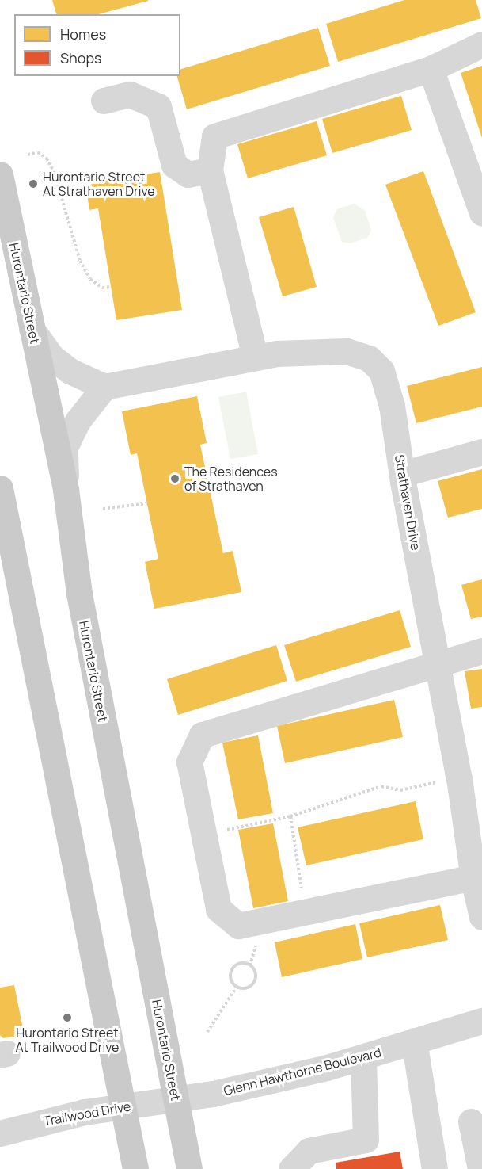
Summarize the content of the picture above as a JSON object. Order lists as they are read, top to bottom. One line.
{"streets":{"main road":["Hurontario Street"],"street":["Strathaven Drive","Glenn Hawthorne Boulevard","Trailwood Drive"]},"crossings":[["Hurontario Street","Glenn Hawthorne Boulevard"],["Hurontario Street","Trailwood Drive"],["Glenn Hawthorne Boulevard","Trailwood Drive"]],"places":["Hurontario Street At Strathaven Drive","The Residences of Strathaven","Hurontario Street At Trailwood Drive"],"legend":["Homes","Shops"]}
